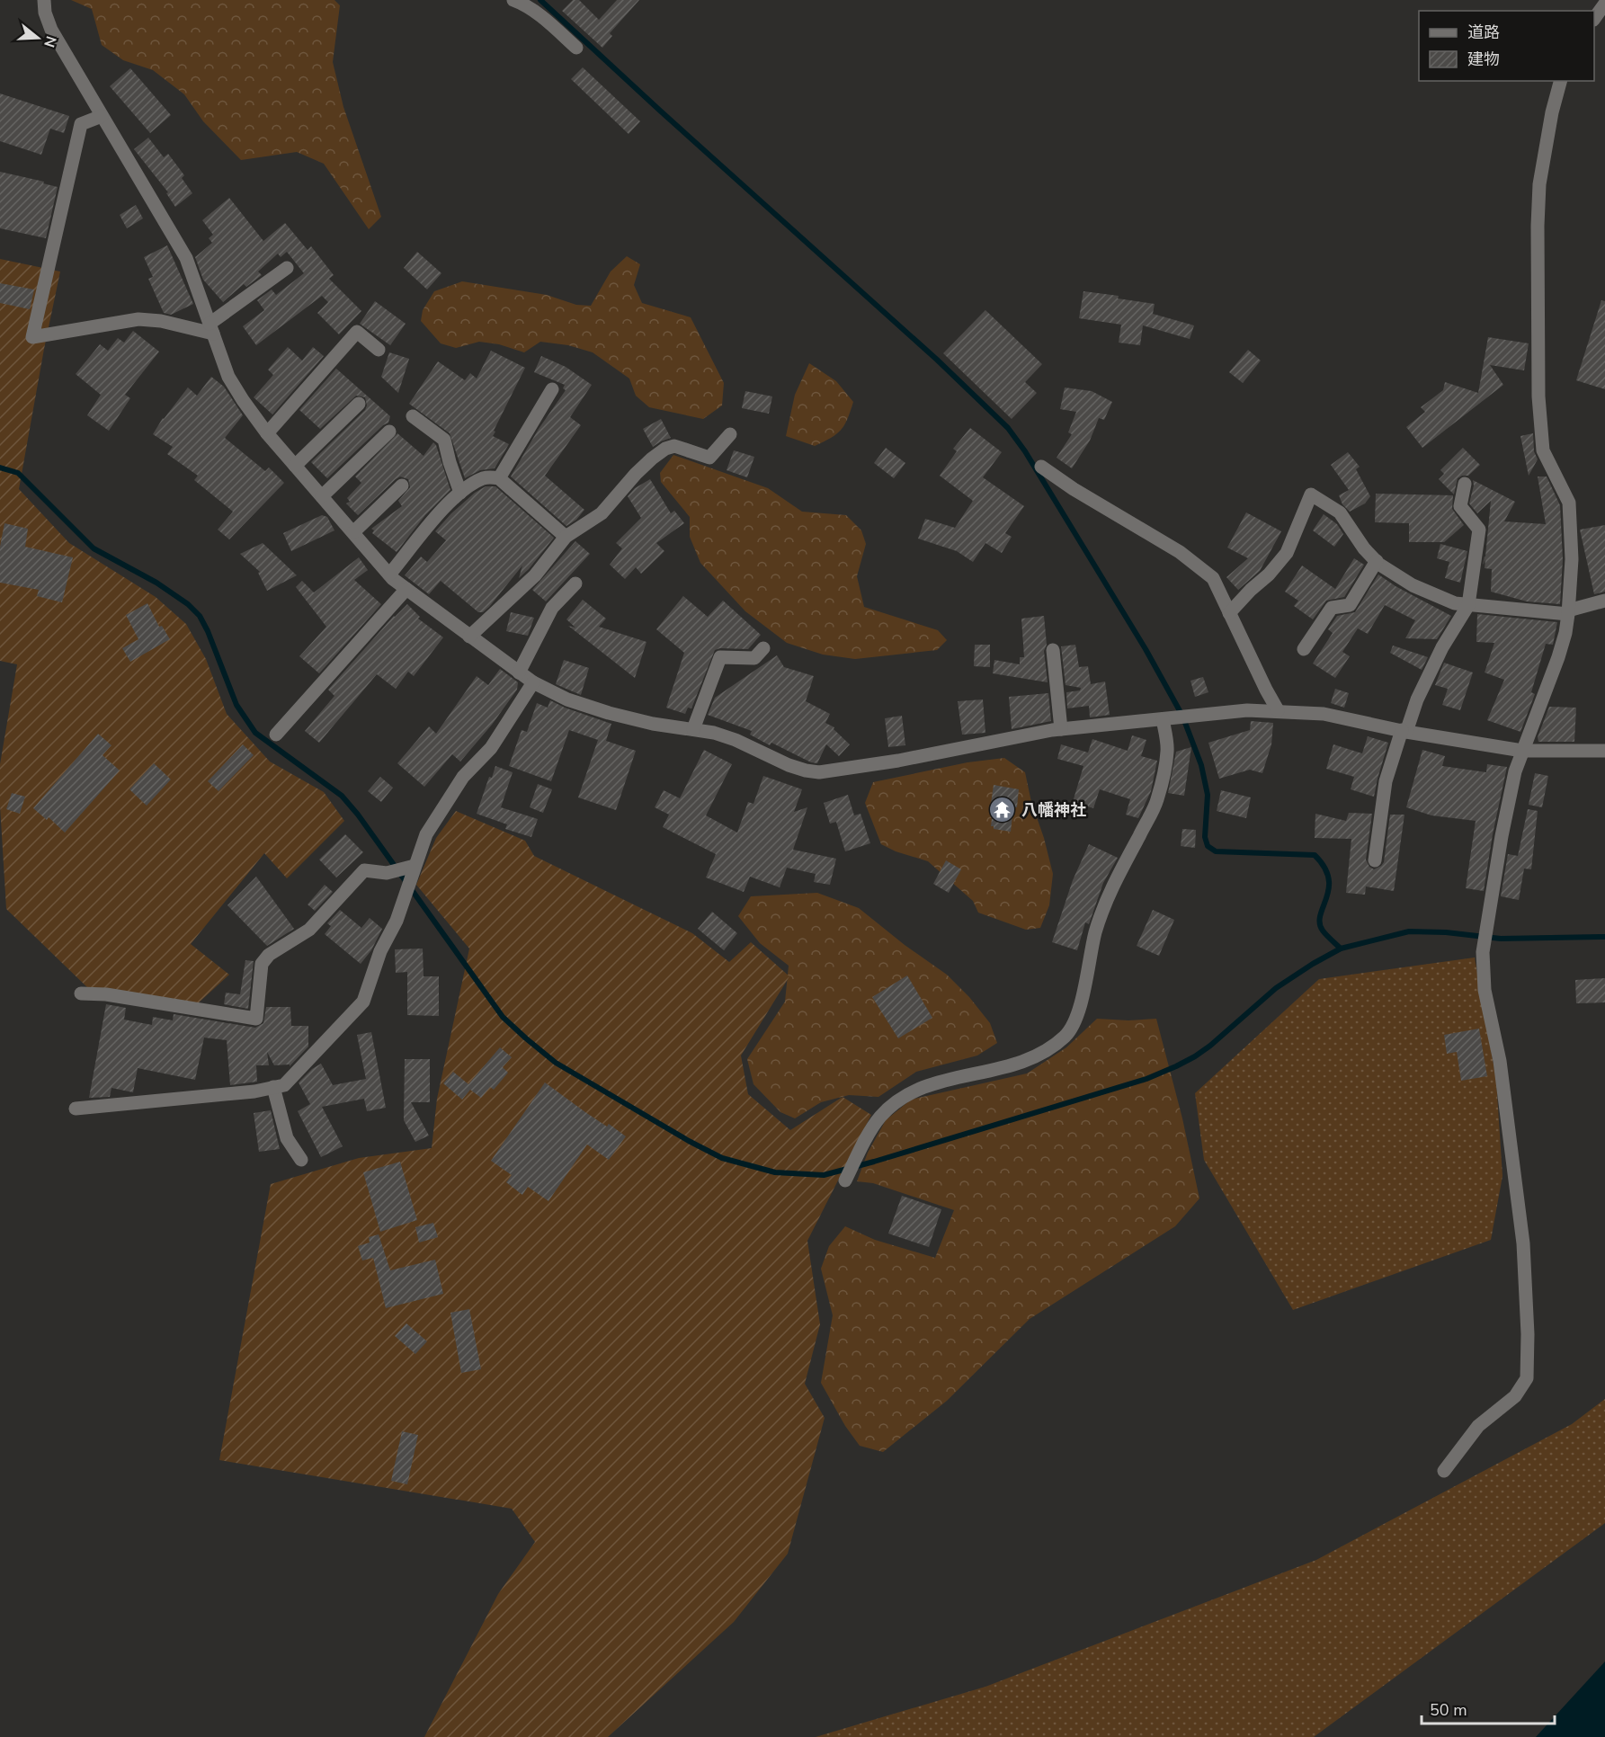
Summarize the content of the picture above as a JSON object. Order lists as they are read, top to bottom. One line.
{"places":{"temple":["八幡神社"]},"legend":["道路","建物"],"scale_bar":"50 m","north":"right"}
